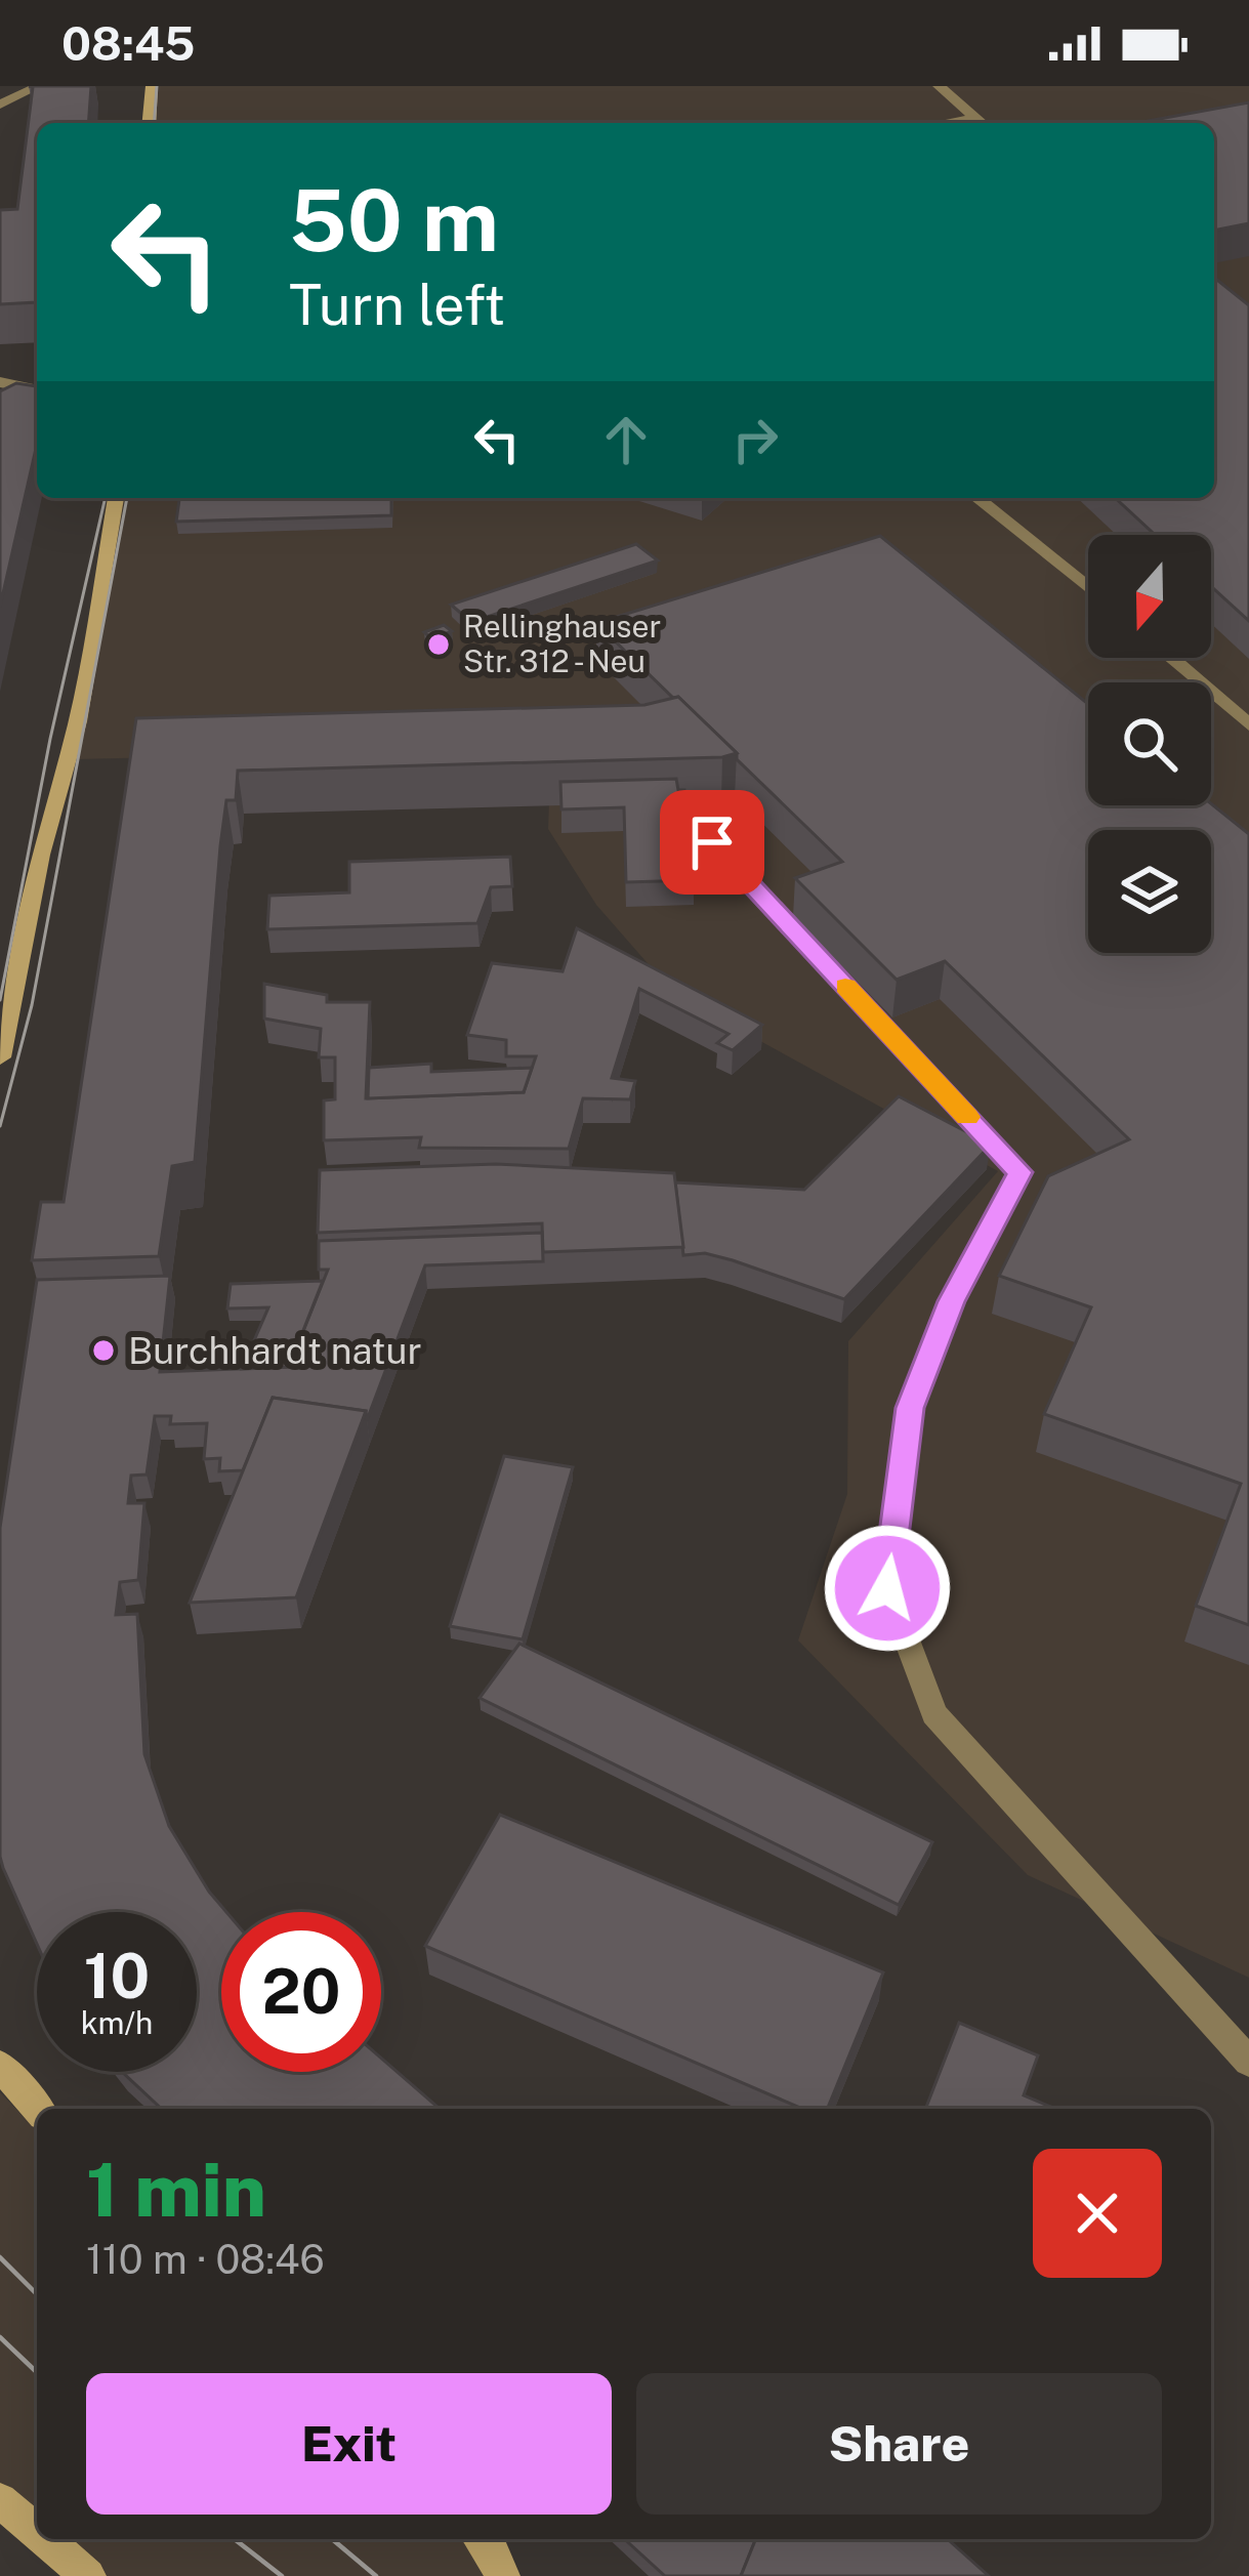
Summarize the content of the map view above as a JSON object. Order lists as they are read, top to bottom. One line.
{"places":["Rellinghauser Str. 312 - Neu","Burchhardt natur"],"north":"bottom","page":{"status":"08:45","turn":["50 m","Turn left"],"speed":"10 km/h","limit":"20","heading":["1 min","110 m · 08:46"],"buttons":["Exit","Share"]}}
